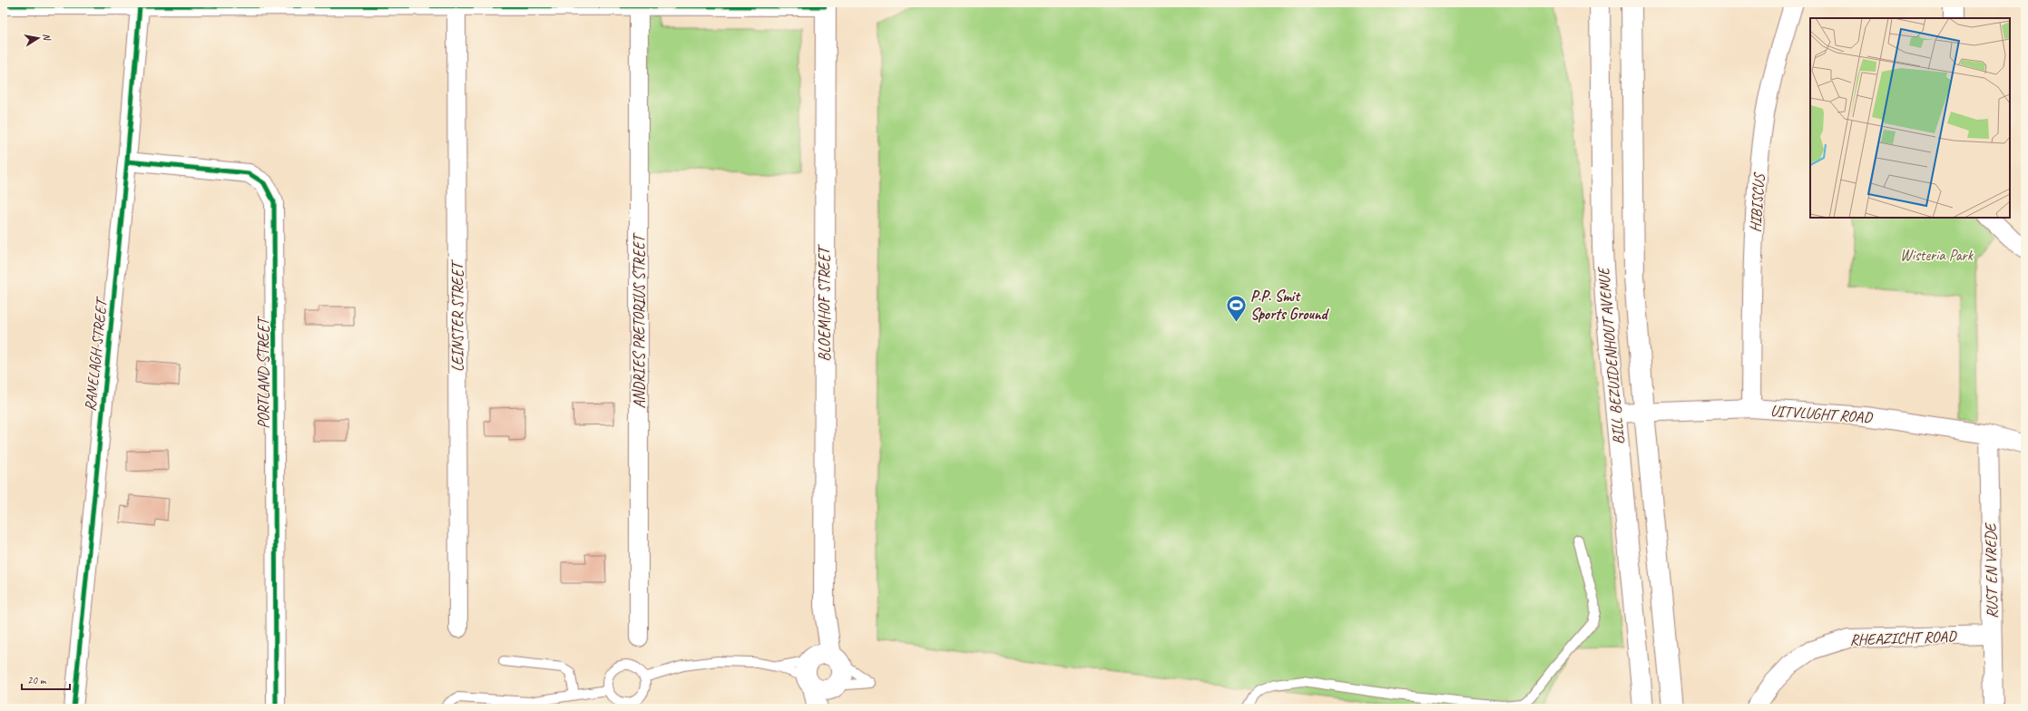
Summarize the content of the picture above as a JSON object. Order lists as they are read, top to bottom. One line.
{"streets":{"main road":["BLOEMHOF STREET","BILL BEZUIDENHOUT AVENUE"],"street":["HIBISCUS","LEINSTER STREET","ANDRIES PRETORIUS STREET","RANELAGH STREET","PORTLAND STREET","UITVLUGHT ROAD","RUST EN VREDE","RHEAZICHT ROAD"]},"crossings":[["HIBISCUS","UITVLUGHT ROAD"],["RANELAGH STREET","PORTLAND STREET"],["BILL BEZUIDENHOUT AVENUE","UITVLUGHT ROAD"],["UITVLUGHT ROAD","RUST EN VREDE"],["RUST EN VREDE","RHEAZICHT ROAD"]],"parks":["Wisteria Park"],"places":{"sports":["P.P. Smit Sports Ground"]},"scale_bar":"20 m","north":"right"}
